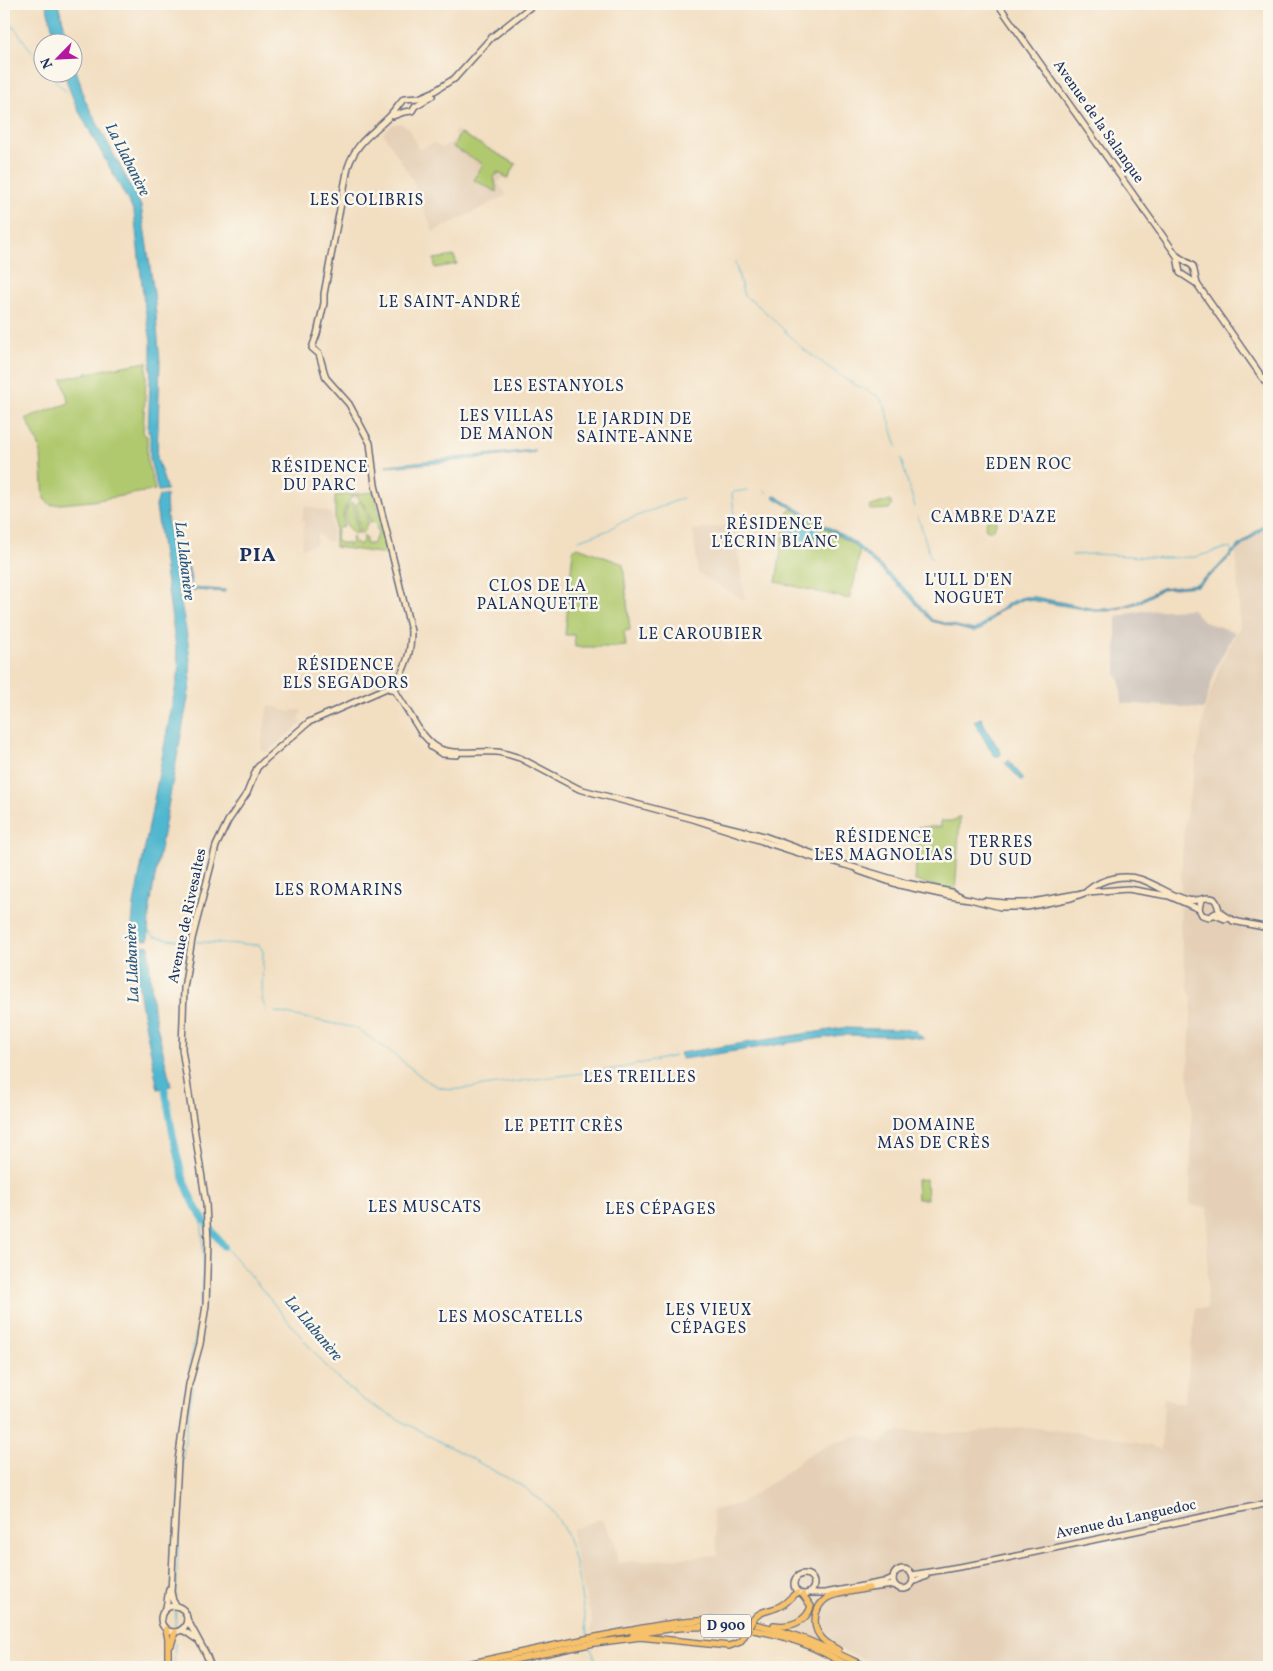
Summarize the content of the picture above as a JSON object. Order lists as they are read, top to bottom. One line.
{"streets":{"highway":["D 900"],"main road":["Avenue de la Salanque","Avenue de Rivesaltes","Avenue du Languedoc"]},"districts":["LES COLIBRIS","LE SAINT-ANDRÉ","LES ESTANYOLS","LES VILLAS DE MANON","LE JARDIN DE SAINTE-ANNE","EDEN ROC","RÉSIDENCE DU PARC","CAMBRE D'AZE","RÉSIDENCE L'ÉCRIN BLANC","PIA","L'ULL D'EN NOGUET","CLOS DE LA PALANQUETTE","LE CAROUBIER","RÉSIDENCE ELS SEGADORS","RÉSIDENCE LES MAGNOLIAS","TERRES DU SUD","LES ROMARINS","LES TREILLES","DOMAINE MAS DE CRÈS","LE PETIT CRÈS","LES MUSCATS","LES CÉPAGES","LES VIEUX CÉPAGES","LES MOSCATELLS"],"water":["La Llabanère"],"north":"bottom left"}
